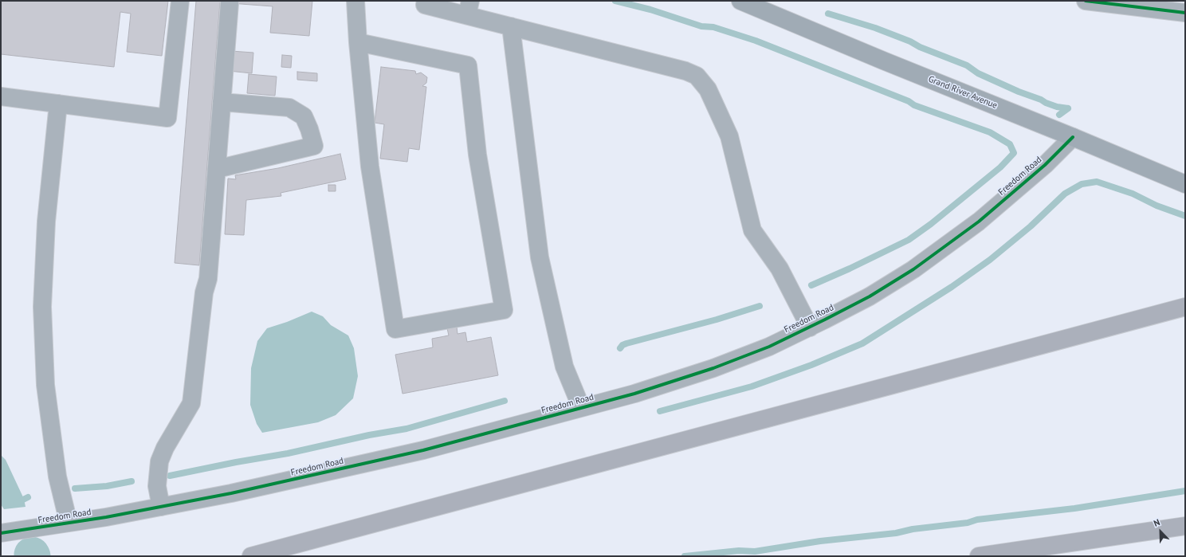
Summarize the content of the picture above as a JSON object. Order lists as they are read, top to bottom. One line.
{"streets":{"main road":["Grand River Avenue"],"street":["Freedom Road"]},"crossings":[["Grand River Avenue","Freedom Road"]],"north":"top left"}
